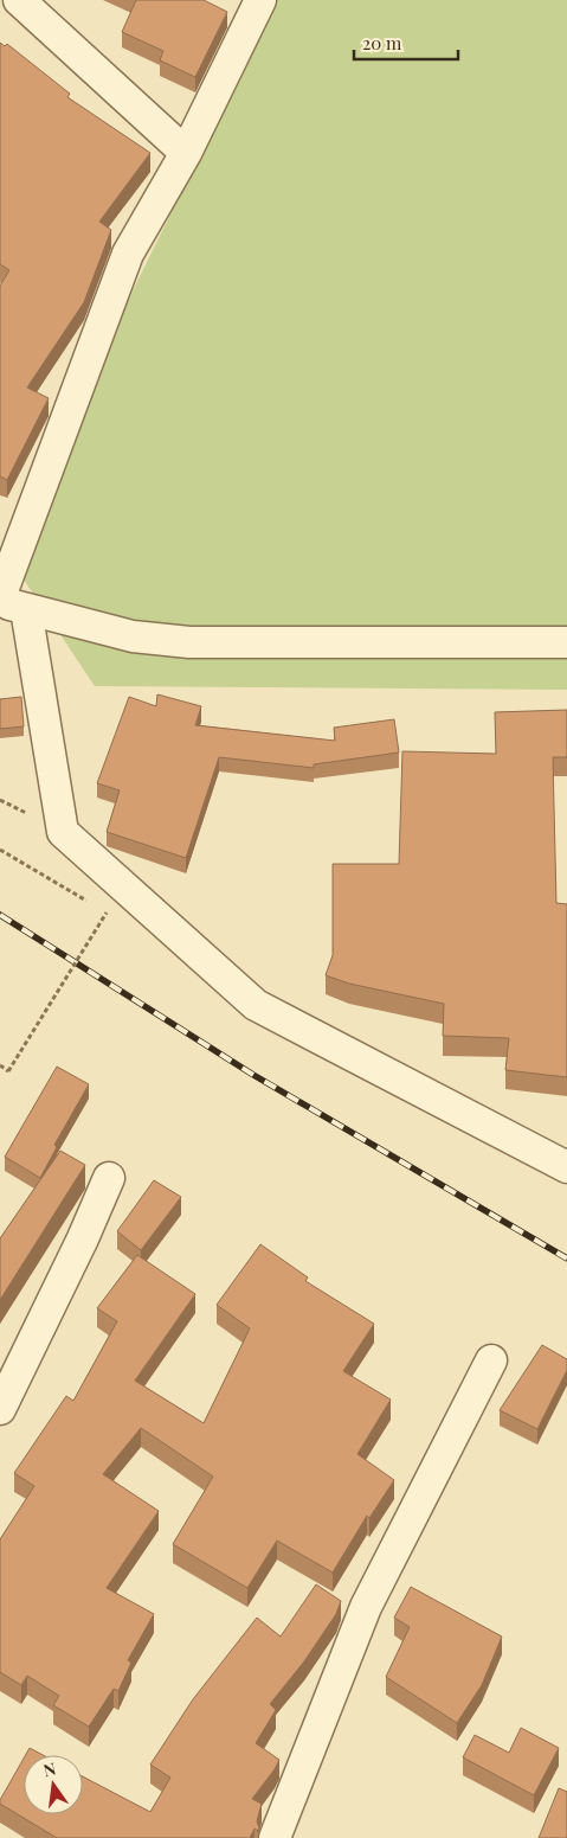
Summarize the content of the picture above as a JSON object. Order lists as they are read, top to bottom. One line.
{"scale_bar":"20 m","north":"top"}
